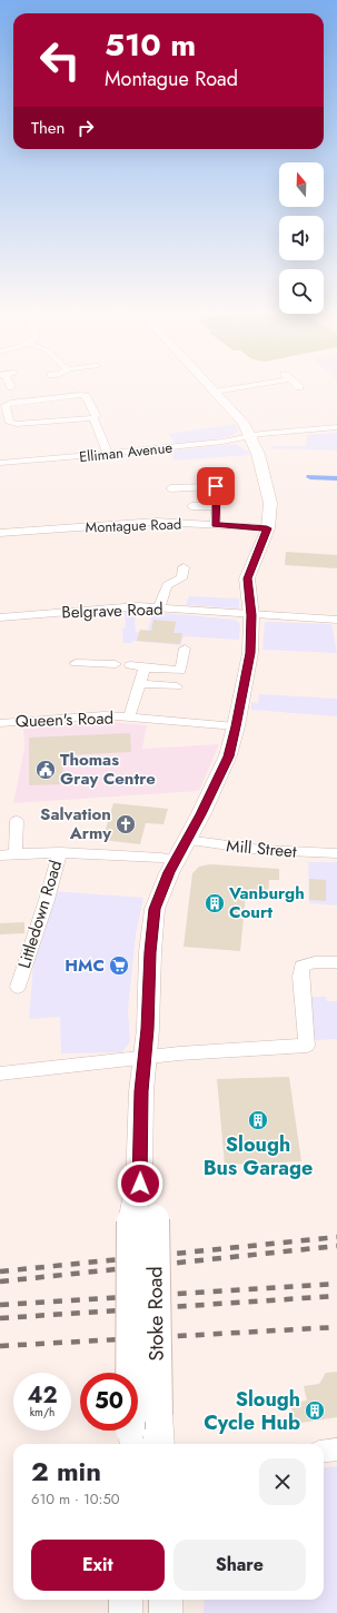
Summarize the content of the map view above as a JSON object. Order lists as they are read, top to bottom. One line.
{"streets":{"main road":["Stoke Road"],"street":["Elliman Avenue","Montague Road","Belgrave Road","Queen's Road","Mill Street","Littledown Road"]},"crossings":[["Elliman Avenue","Stoke Road"],["Montague Road","Stoke Road"],["Belgrave Road","Stoke Road"],["Queen's Road","Stoke Road"],["Mill Street","Stoke Road"],["Littledown Road","Stoke Road"]],"places":{"public building":["Thomas Gray Centre"],"church":["Salvation Army"],"building":["Vanburgh Court","Slough Bus Garage","Slough Cycle Hub"],"supermarket":["HMC"]},"north":"top","page":{"turn":["510 m","Montague Road"],"then":"Then","speed":"42 km/h","limit":"50","heading":["2 min","610 m · 10:50"],"buttons":["Exit","Share"]}}
